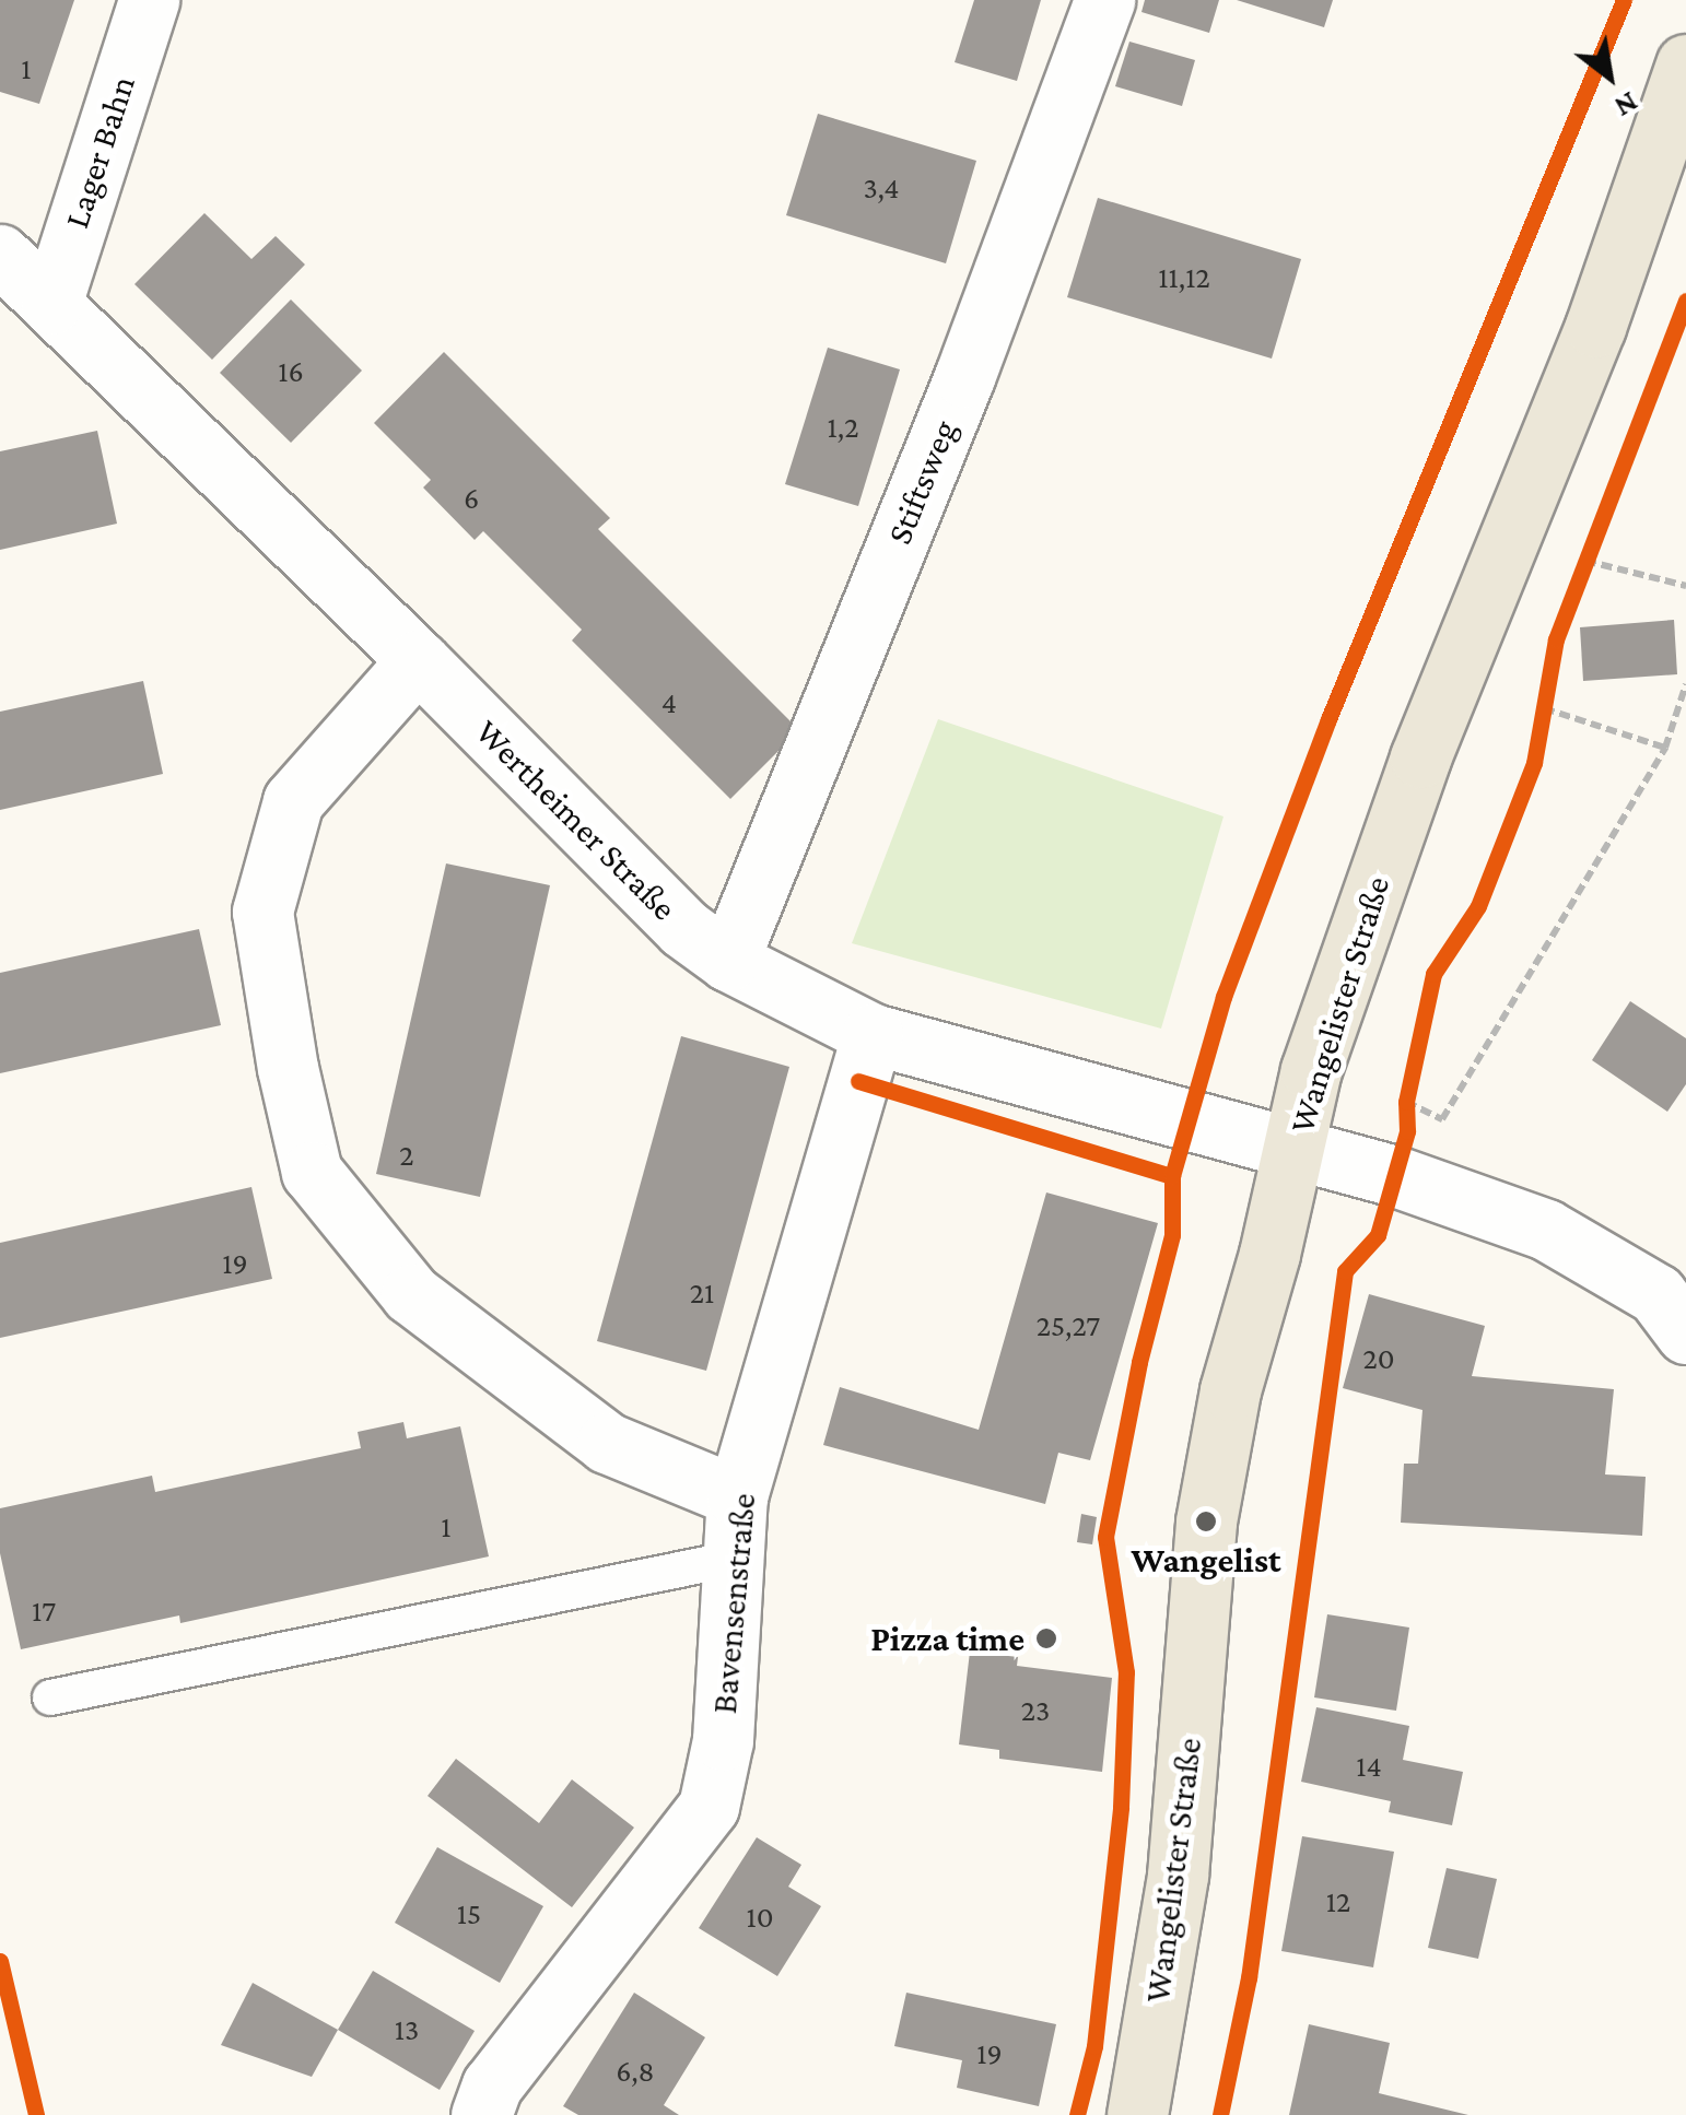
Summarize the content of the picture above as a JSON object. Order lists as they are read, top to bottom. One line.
{"streets":{"main road":["Wangelister Straße"],"street":["Lager Bahn","Stiftsweg","Wertheimer Straße","Bavensenstraße"]},"crossings":[["Lager Bahn","Wertheimer Straße"],["Stiftsweg","Wertheimer Straße"],["Wertheimer Straße","Wangelister Straße"],["Wertheimer Straße","Bavensenstraße"]],"places":["Wangelist","Pizza time"],"house_numbers":["1","3,4","11,12","16","1,2","6","4","2","19","21","25,27","20","1","17","23","14","12","15","10","13","19","6,8"],"north":"bottom right"}
